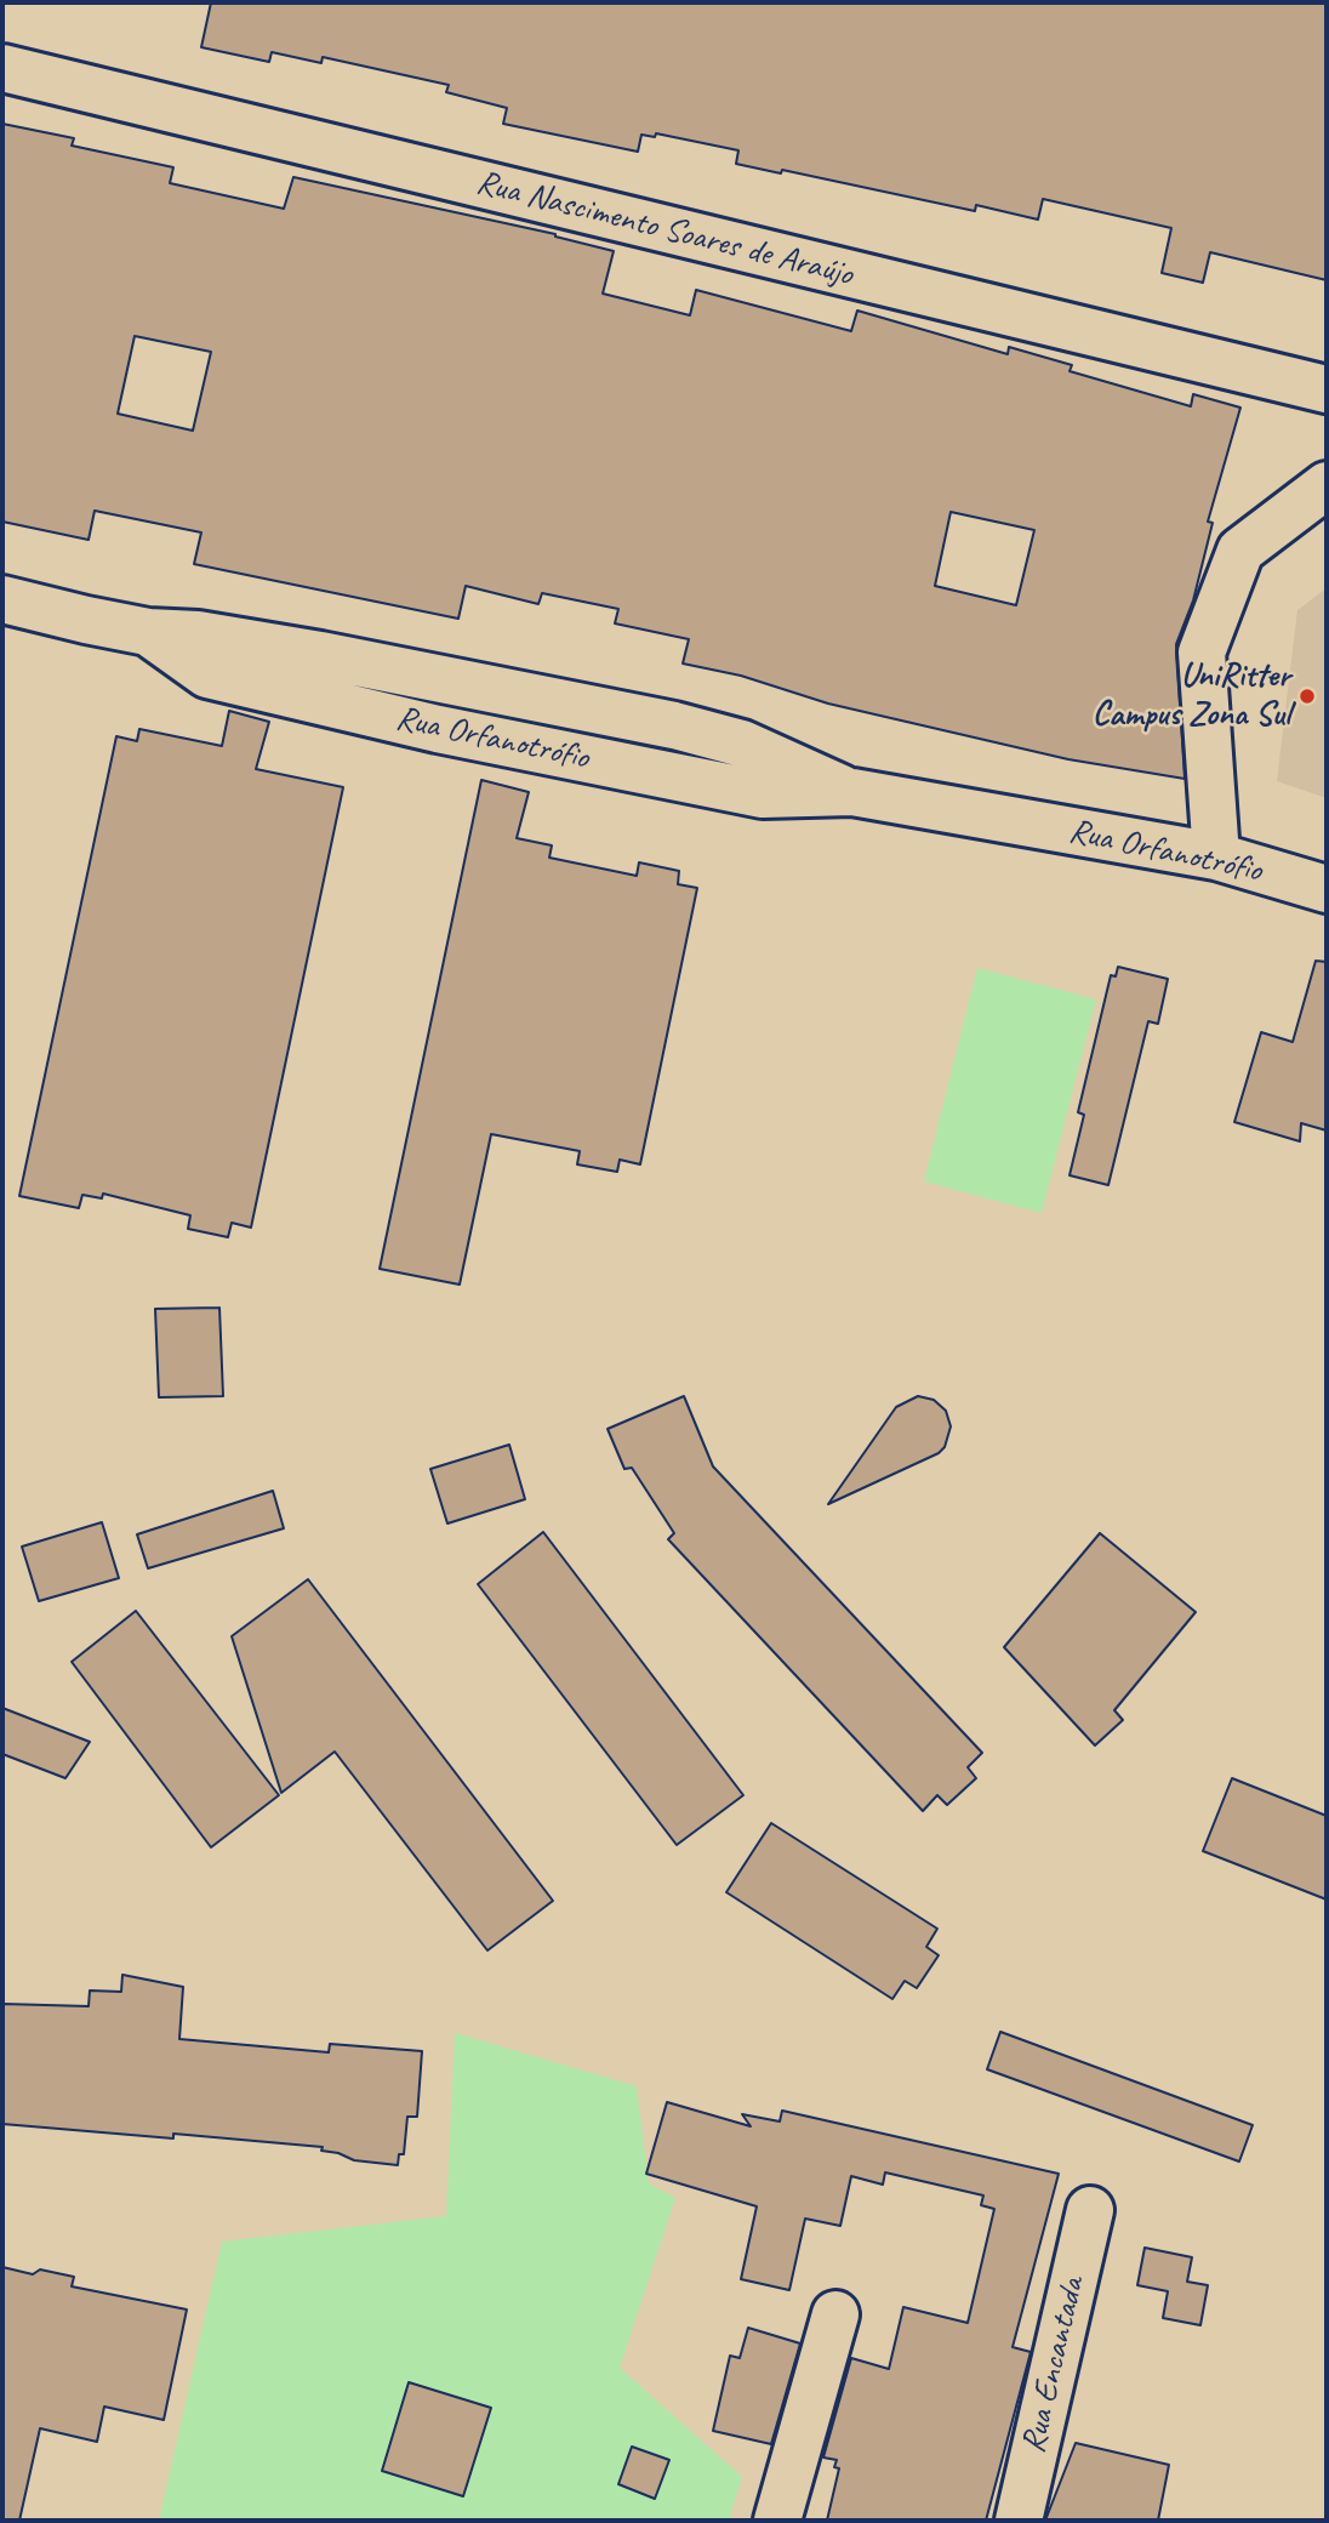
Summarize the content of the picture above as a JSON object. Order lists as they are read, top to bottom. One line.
{"streets":{"street":["Rua Nascimento Soares de Araújo","Rua Orfanotrófio","Rua Encantada"]},"places":["UniRitter Campus Zona Sul"]}
